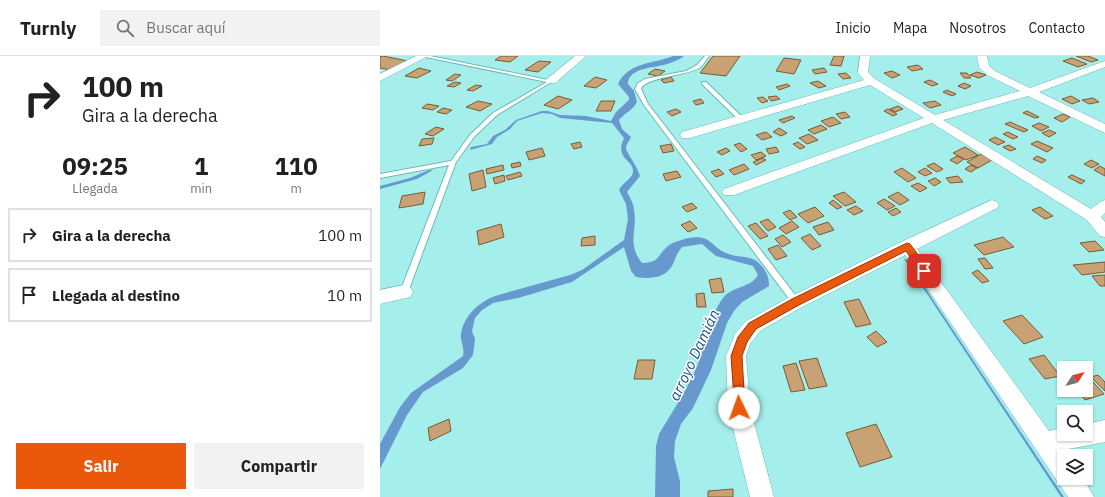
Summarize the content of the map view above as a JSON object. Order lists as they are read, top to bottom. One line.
{"water":["arroyo Damián"],"north":"top right","page":{"header":"Turnly","search":"Buscar aquí","nav":["Inicio","Mapa","Nosotros","Contacto"],"turn":["100 m","Gira a la derecha"],"eta":["09:25","Llegada","1","min","110","m"],"list":[{"name":"Gira a la derecha","value":"100 m"},{"name":"Llegada al destino","value":"10 m"}],"buttons":["Salir","Compartir"]}}
